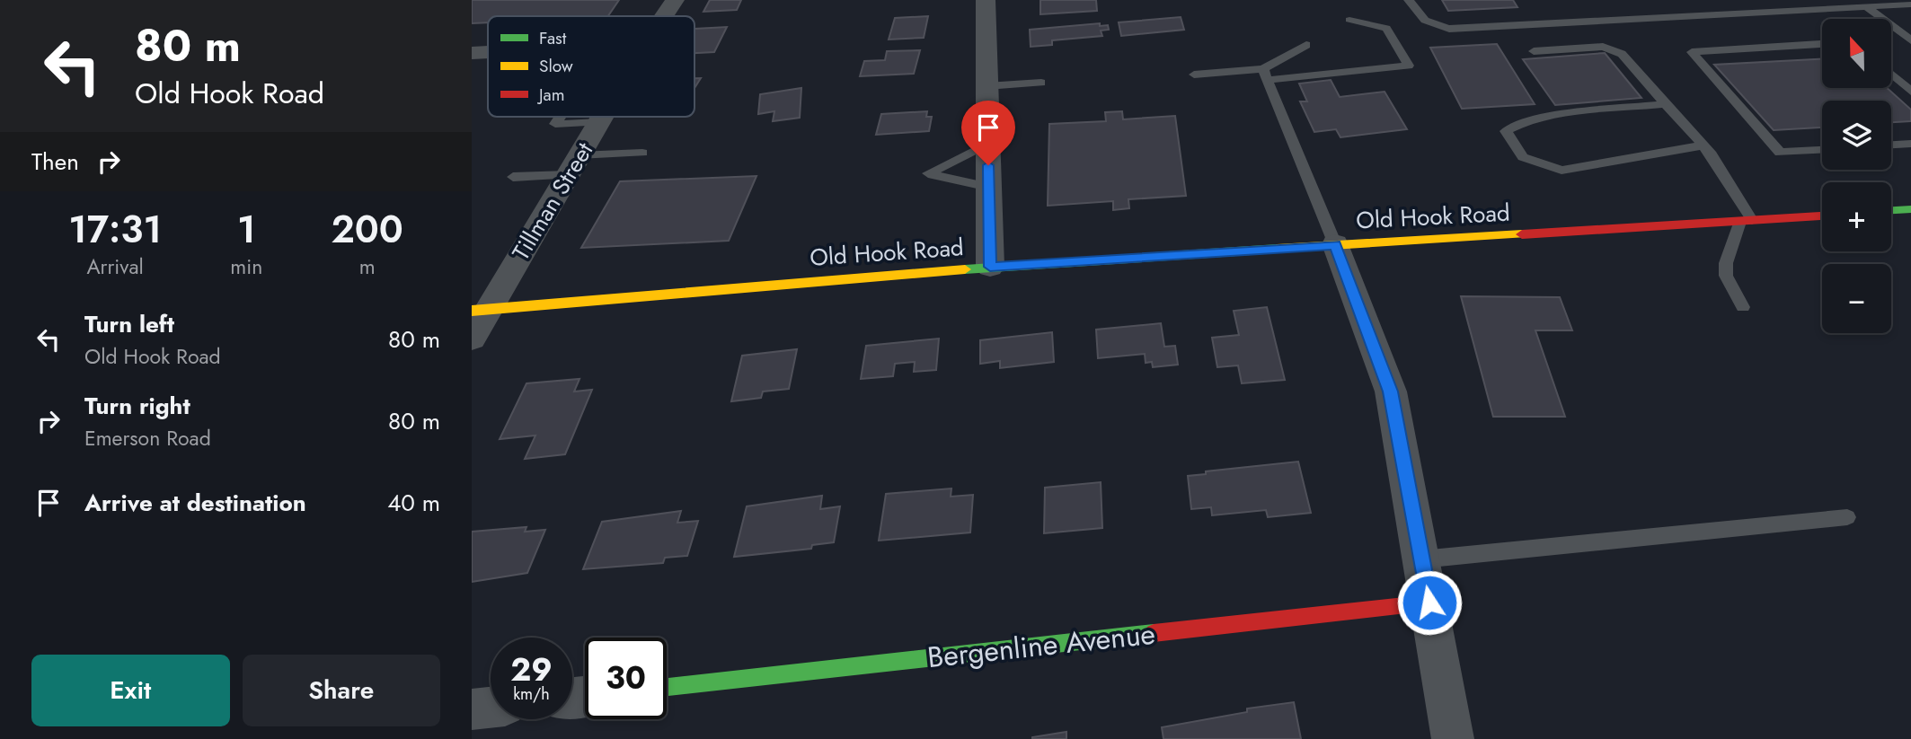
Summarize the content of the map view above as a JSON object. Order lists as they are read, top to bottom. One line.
{"streets":{"main road":["Old Hook Road","Bergenline Avenue"],"street":["Tillman Street"]},"crossings":[["Tillman Street","Old Hook Road"]],"legend":["Fast","Slow","Jam"],"north":"top","page":{"turn":["80 m","Old Hook Road"],"map_buttons":["+","−"],"then":"Then","eta":["17:31","Arrival","1","min","200","m"],"list":[{"name":"Turn left","note":"Old Hook Road","value":"80 m"},{"name":"Turn right","note":"Emerson Road","value":"80 m"},{"name":"Arrive at destination","value":"40 m"}],"speed":"29 km/h","limit":"30","buttons":["Exit","Share"]}}
